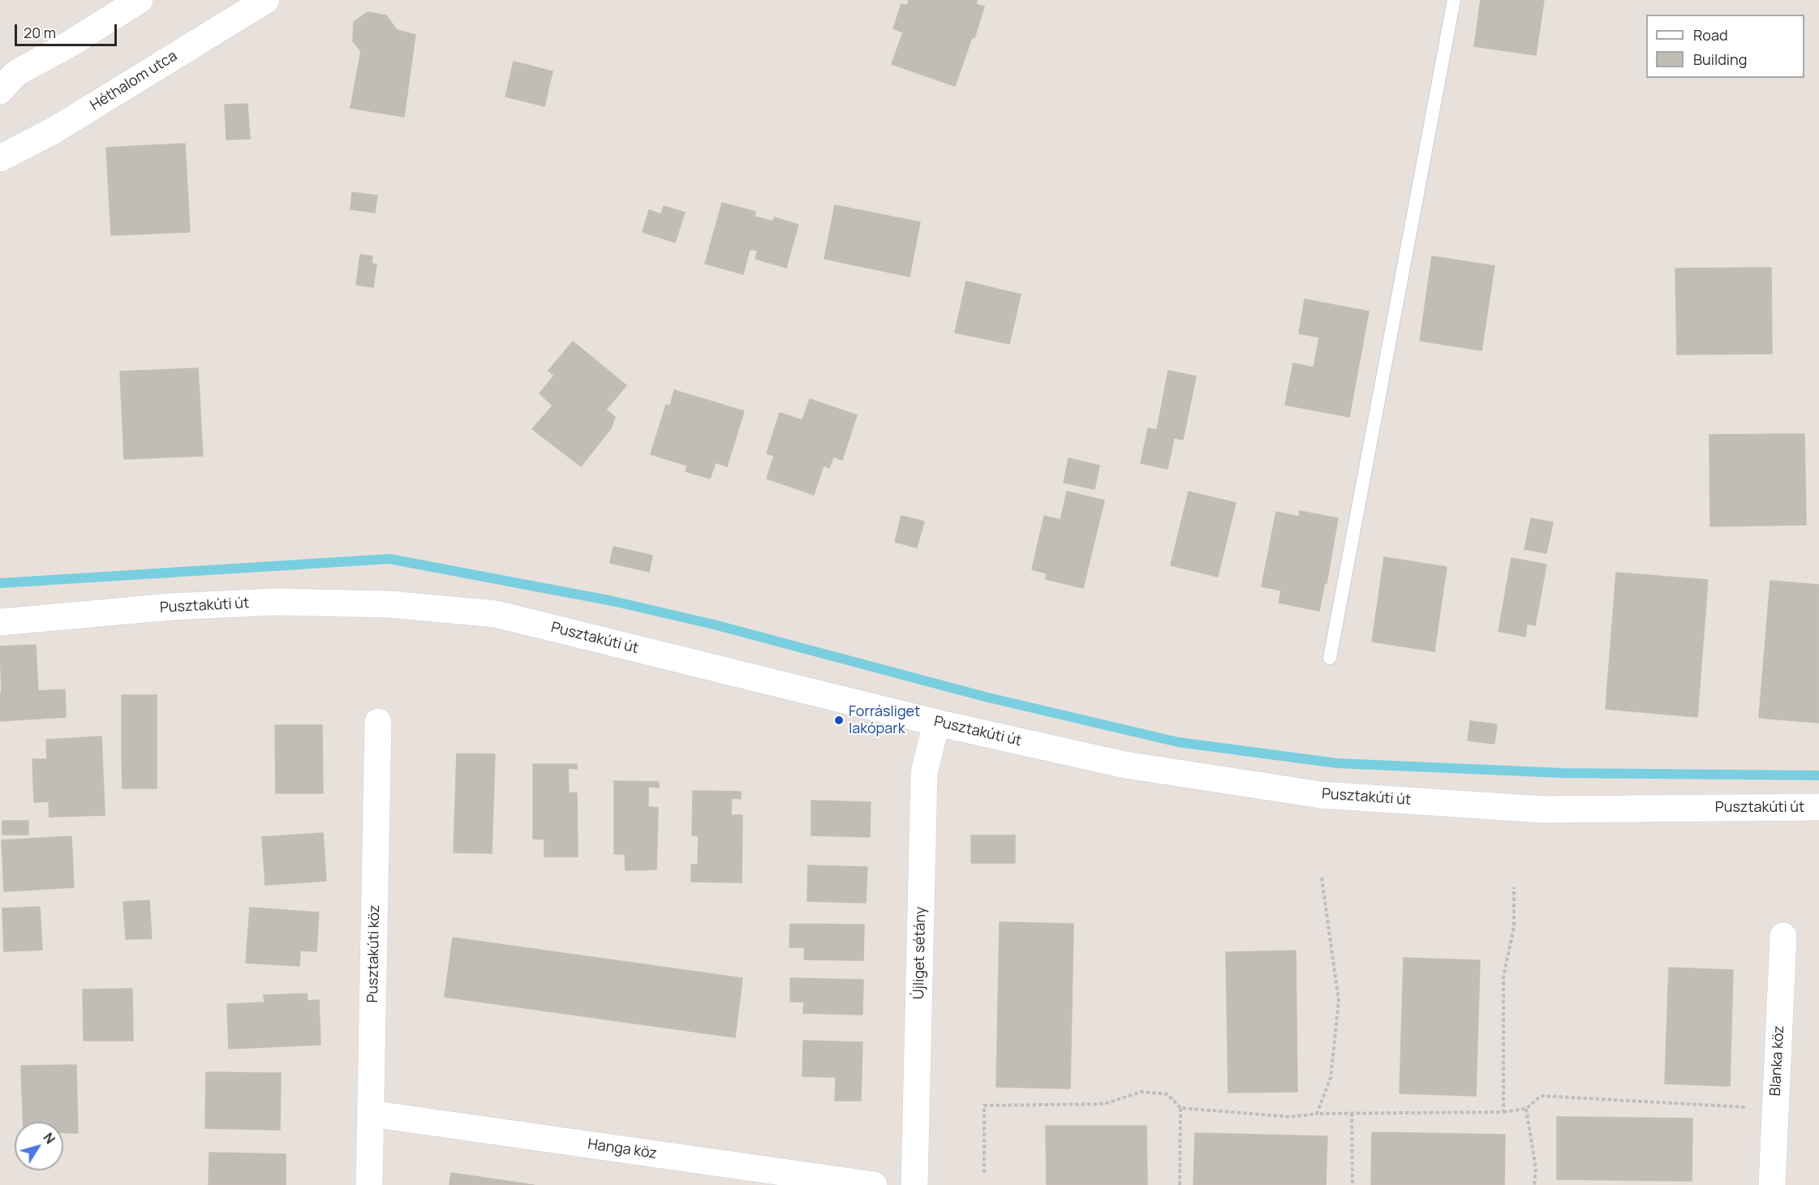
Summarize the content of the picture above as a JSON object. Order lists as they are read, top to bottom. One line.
{"streets":{"street":["Héthalom utca","Pusztakúti út","Újliget sétány","Pusztakúti köz","Blanka köz","Hanga köz"]},"crossings":[["Pusztakúti út","Újliget sétány"],["Pusztakúti köz","Hanga köz"]],"places":["Forrásliget lakópark"],"legend":["Road","Building"],"scale_bar":"20 m","north":"top right"}
